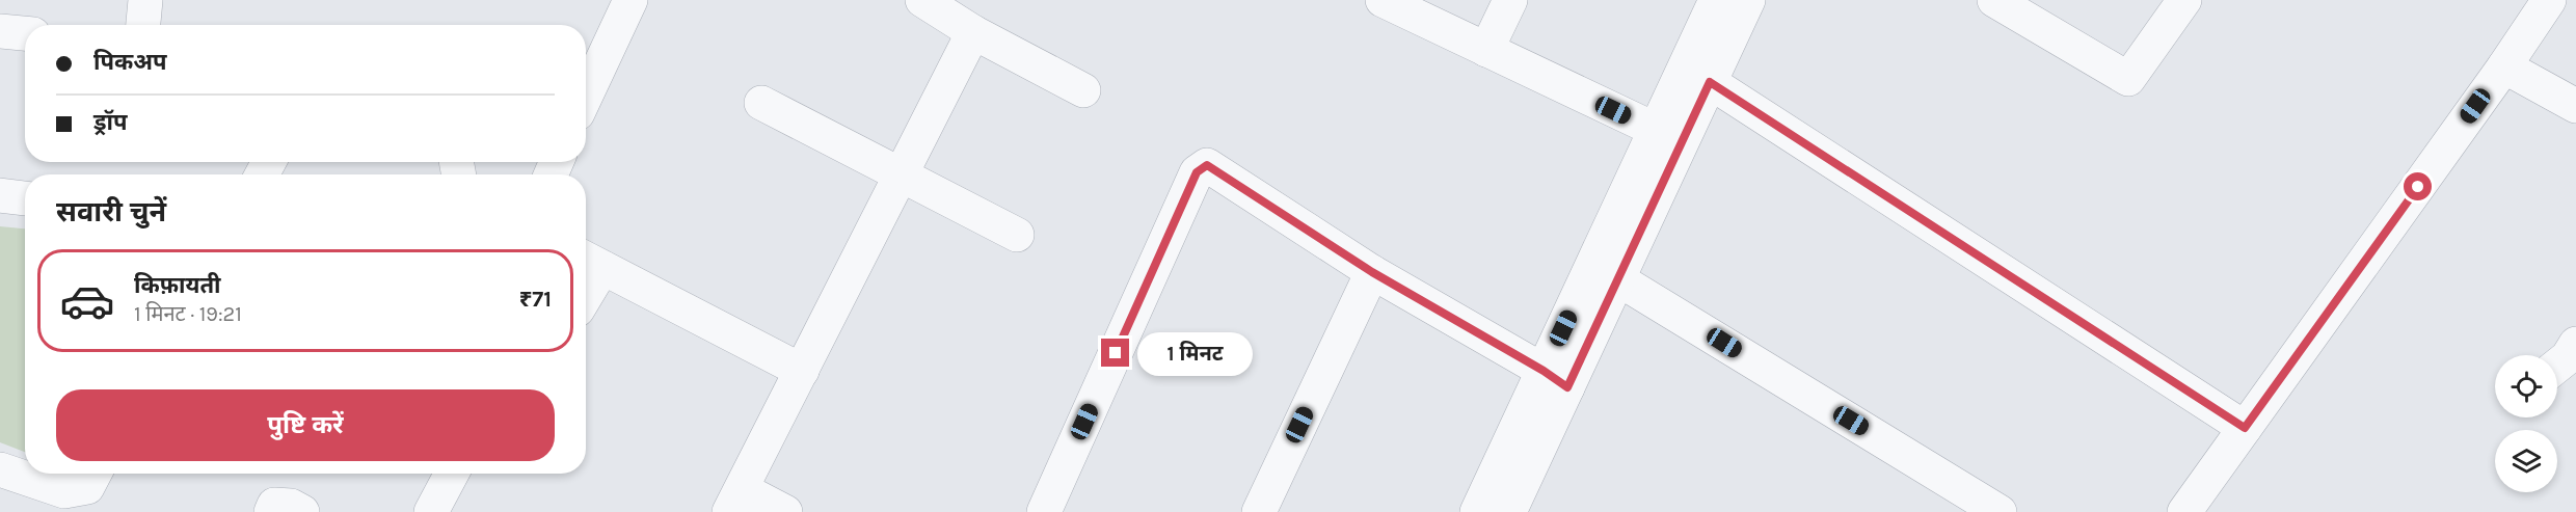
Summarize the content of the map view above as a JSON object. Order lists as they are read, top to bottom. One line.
{"page":{"banner":["पिकअप","ड्रॉप"],"heading":"सवारी चुनें","list":[{"name":"किफ़ायती","note":"1 मिनट · 19:21","value":"₹71"}],"bubble":"1 मिनट","buttons":"पुष्टि करें"}}
